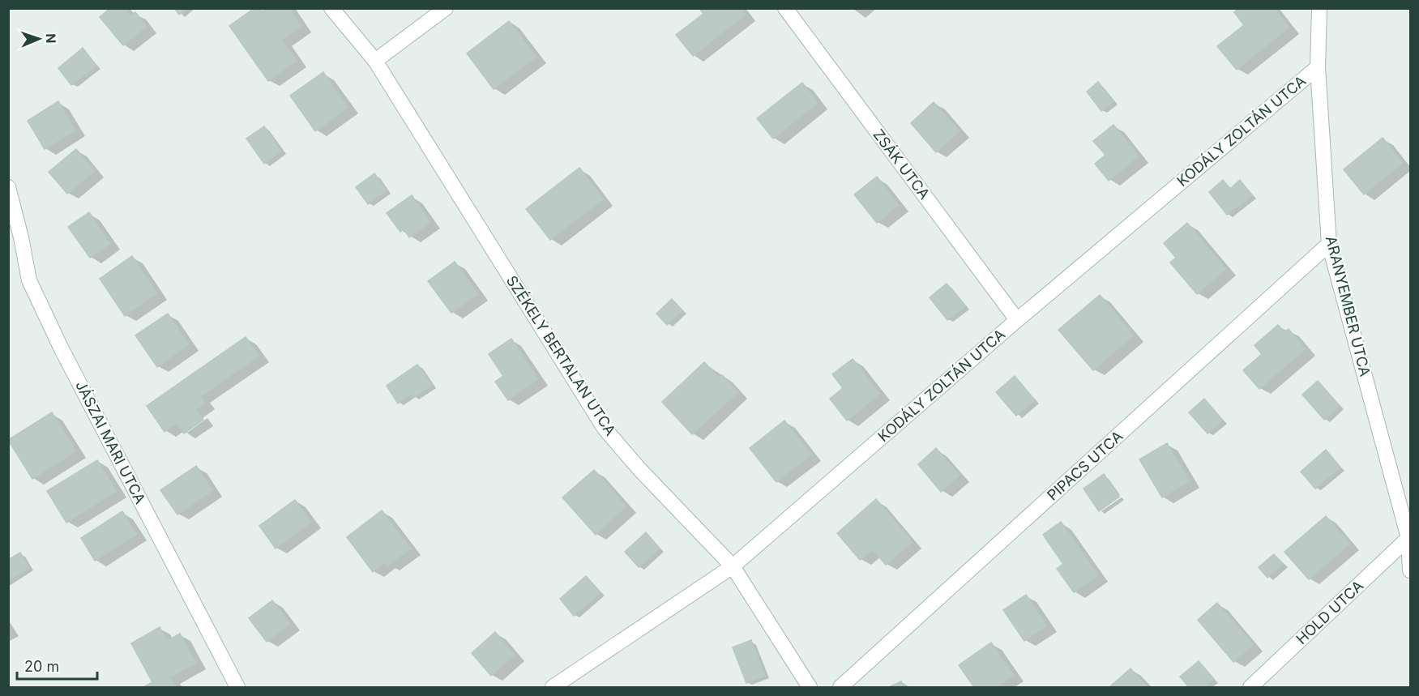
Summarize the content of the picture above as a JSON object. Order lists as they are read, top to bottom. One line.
{"streets":{"street":["KODÁLY ZOLTÁN UTCA","ZSÁK UTCA","ARANYEMBER UTCA","SZÉKELY BERTALAN UTCA","JÁSZAI MARI UTCA","PIPACS UTCA","HOLD UTCA"]},"crossings":[["KODÁLY ZOLTÁN UTCA","ZSÁK UTCA"],["KODÁLY ZOLTÁN UTCA","ARANYEMBER UTCA"],["KODÁLY ZOLTÁN UTCA","SZÉKELY BERTALAN UTCA"],["ARANYEMBER UTCA","PIPACS UTCA"],["ARANYEMBER UTCA","HOLD UTCA"]],"scale_bar":"20 m","north":"right"}
